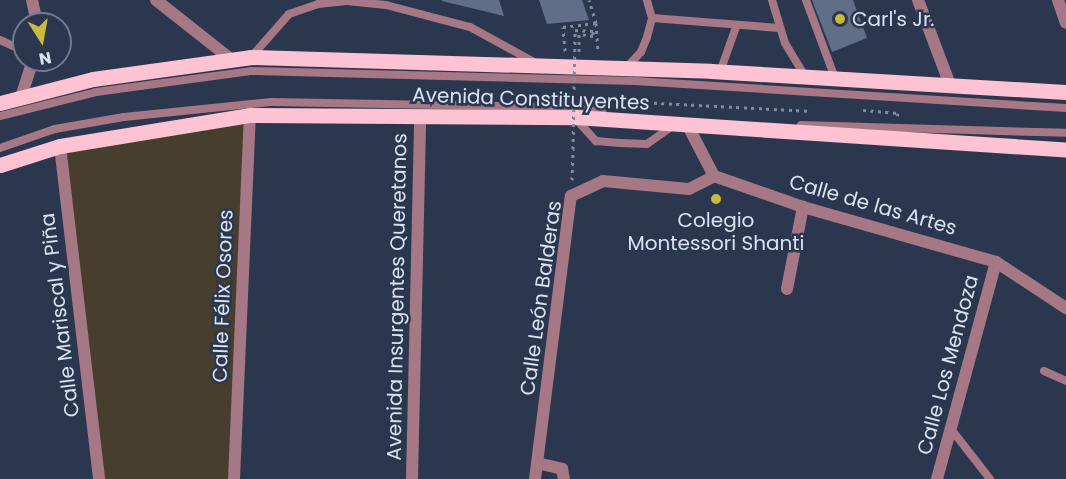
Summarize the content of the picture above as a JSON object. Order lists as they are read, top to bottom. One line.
{"streets":{"main road":["Avenida Constituyentes"],"street":["Calle de las Artes","Calle Félix Osores","Avenida Insurgentes Queretanos","Calle León Balderas","Calle Mariscal y Piña","Calle Los Mendoza"]},"crossings":[["Avenida Constituyentes","Calle Félix Osores"],["Avenida Constituyentes","Avenida Insurgentes Queretanos"],["Avenida Constituyentes","Calle Mariscal y Piña"],["Calle de las Artes","Calle León Balderas"],["Calle de las Artes","Calle Los Mendoza"]],"places":["Carl's Jr.","Colegio Montessori Shanti"],"north":"bottom"}
